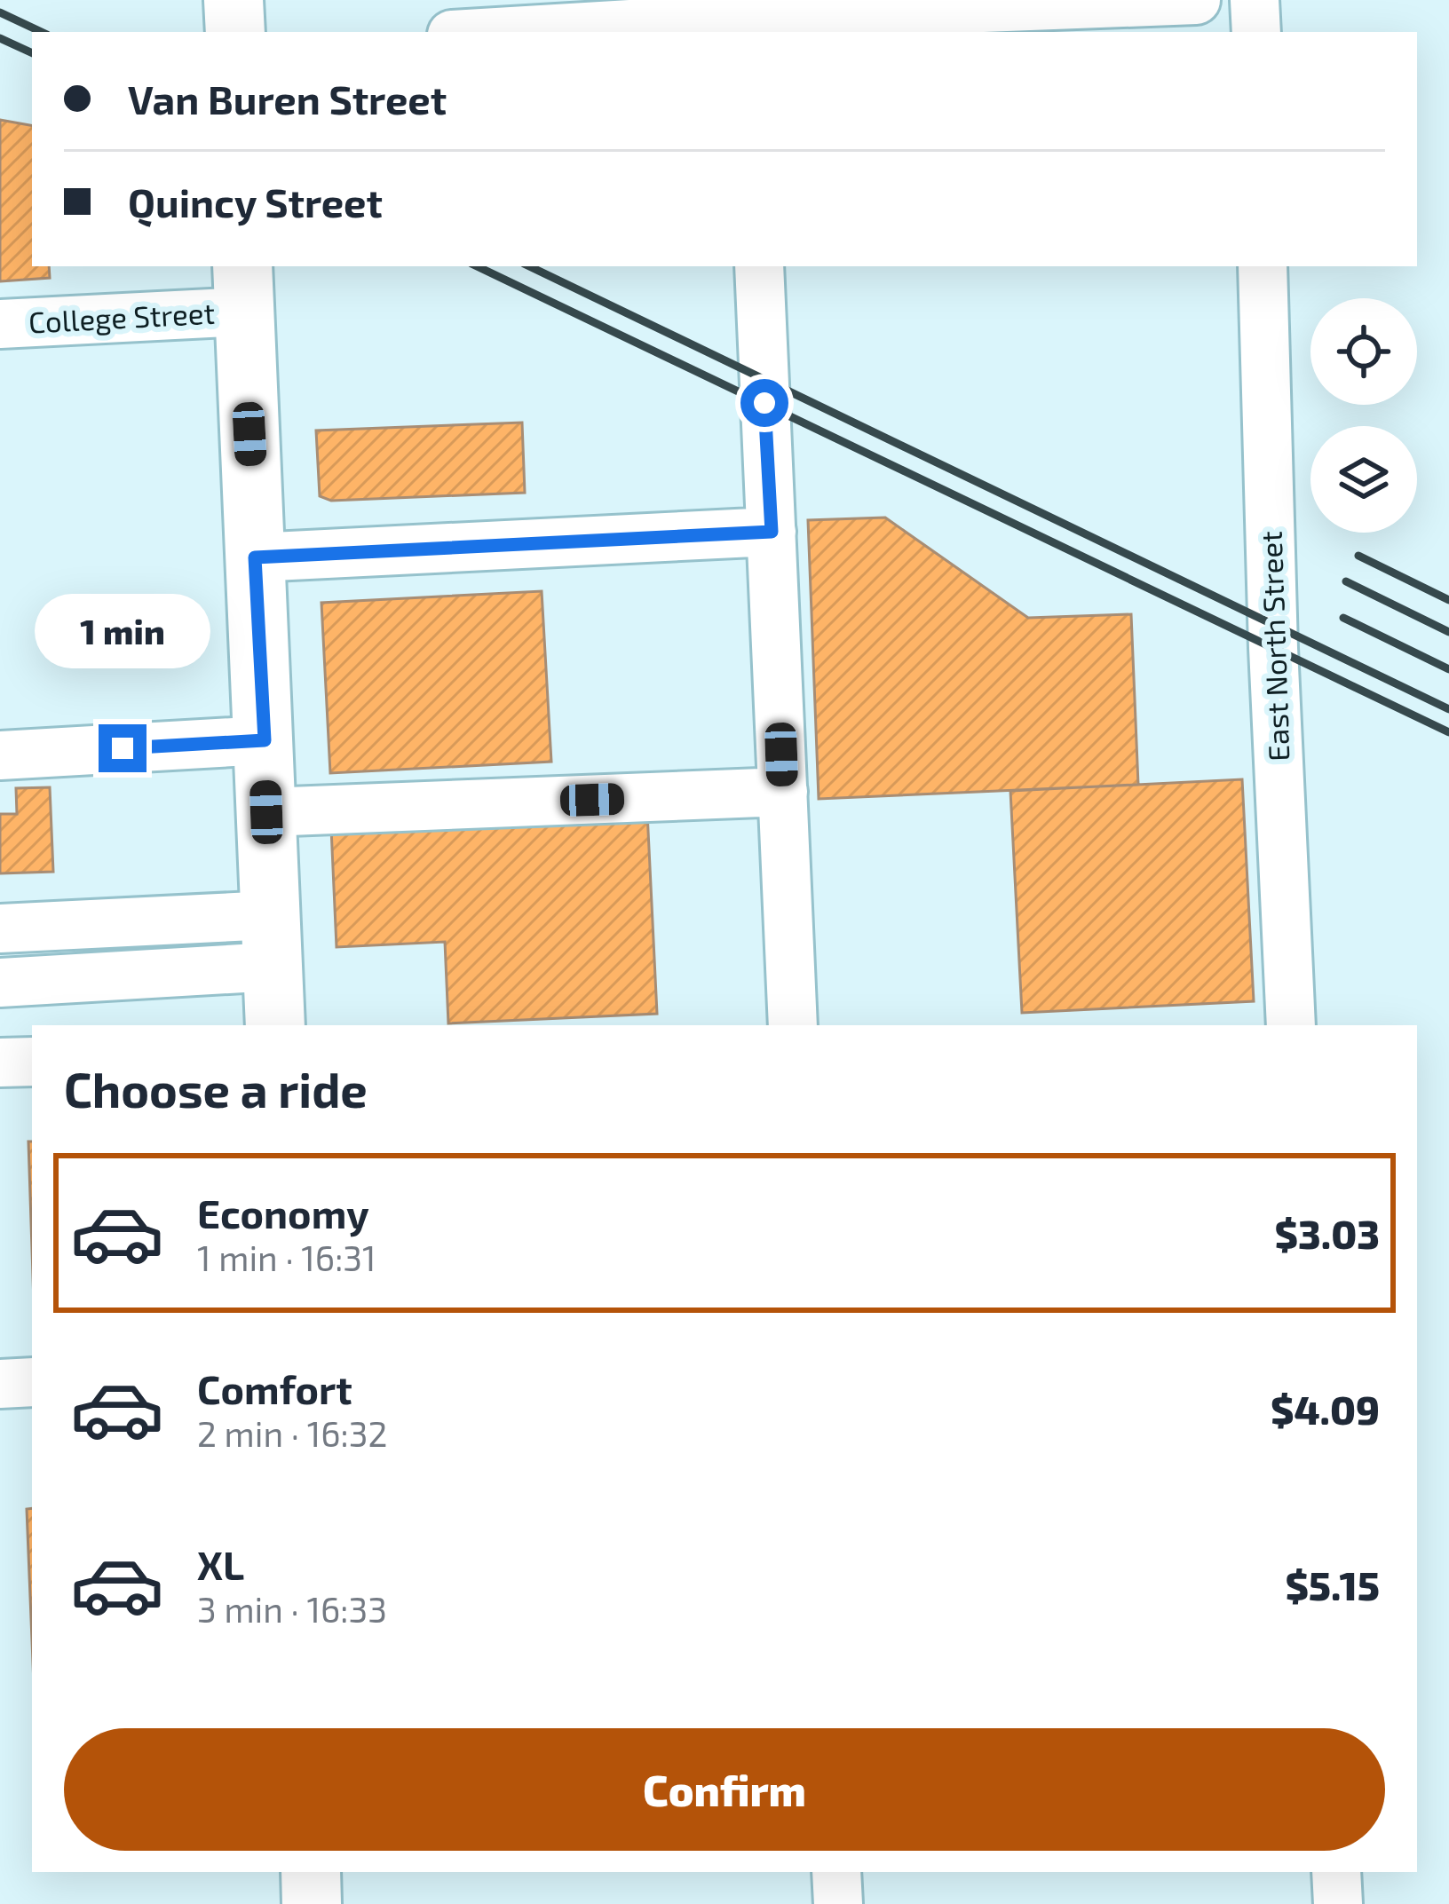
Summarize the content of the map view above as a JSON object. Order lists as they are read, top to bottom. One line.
{"streets":{"street":["College Street","East North Street"]},"page":{"banner":["Van Buren Street","Quincy Street"],"bubble":"1 min","heading":"Choose a ride","list":[{"name":"Economy","note":"1 min · 16:31","value":"$3.03"},{"name":"Comfort","note":"2 min · 16:32","value":"$4.09"},{"name":"XL","note":"3 min · 16:33","value":"$5.15"}],"buttons":"Confirm"}}
